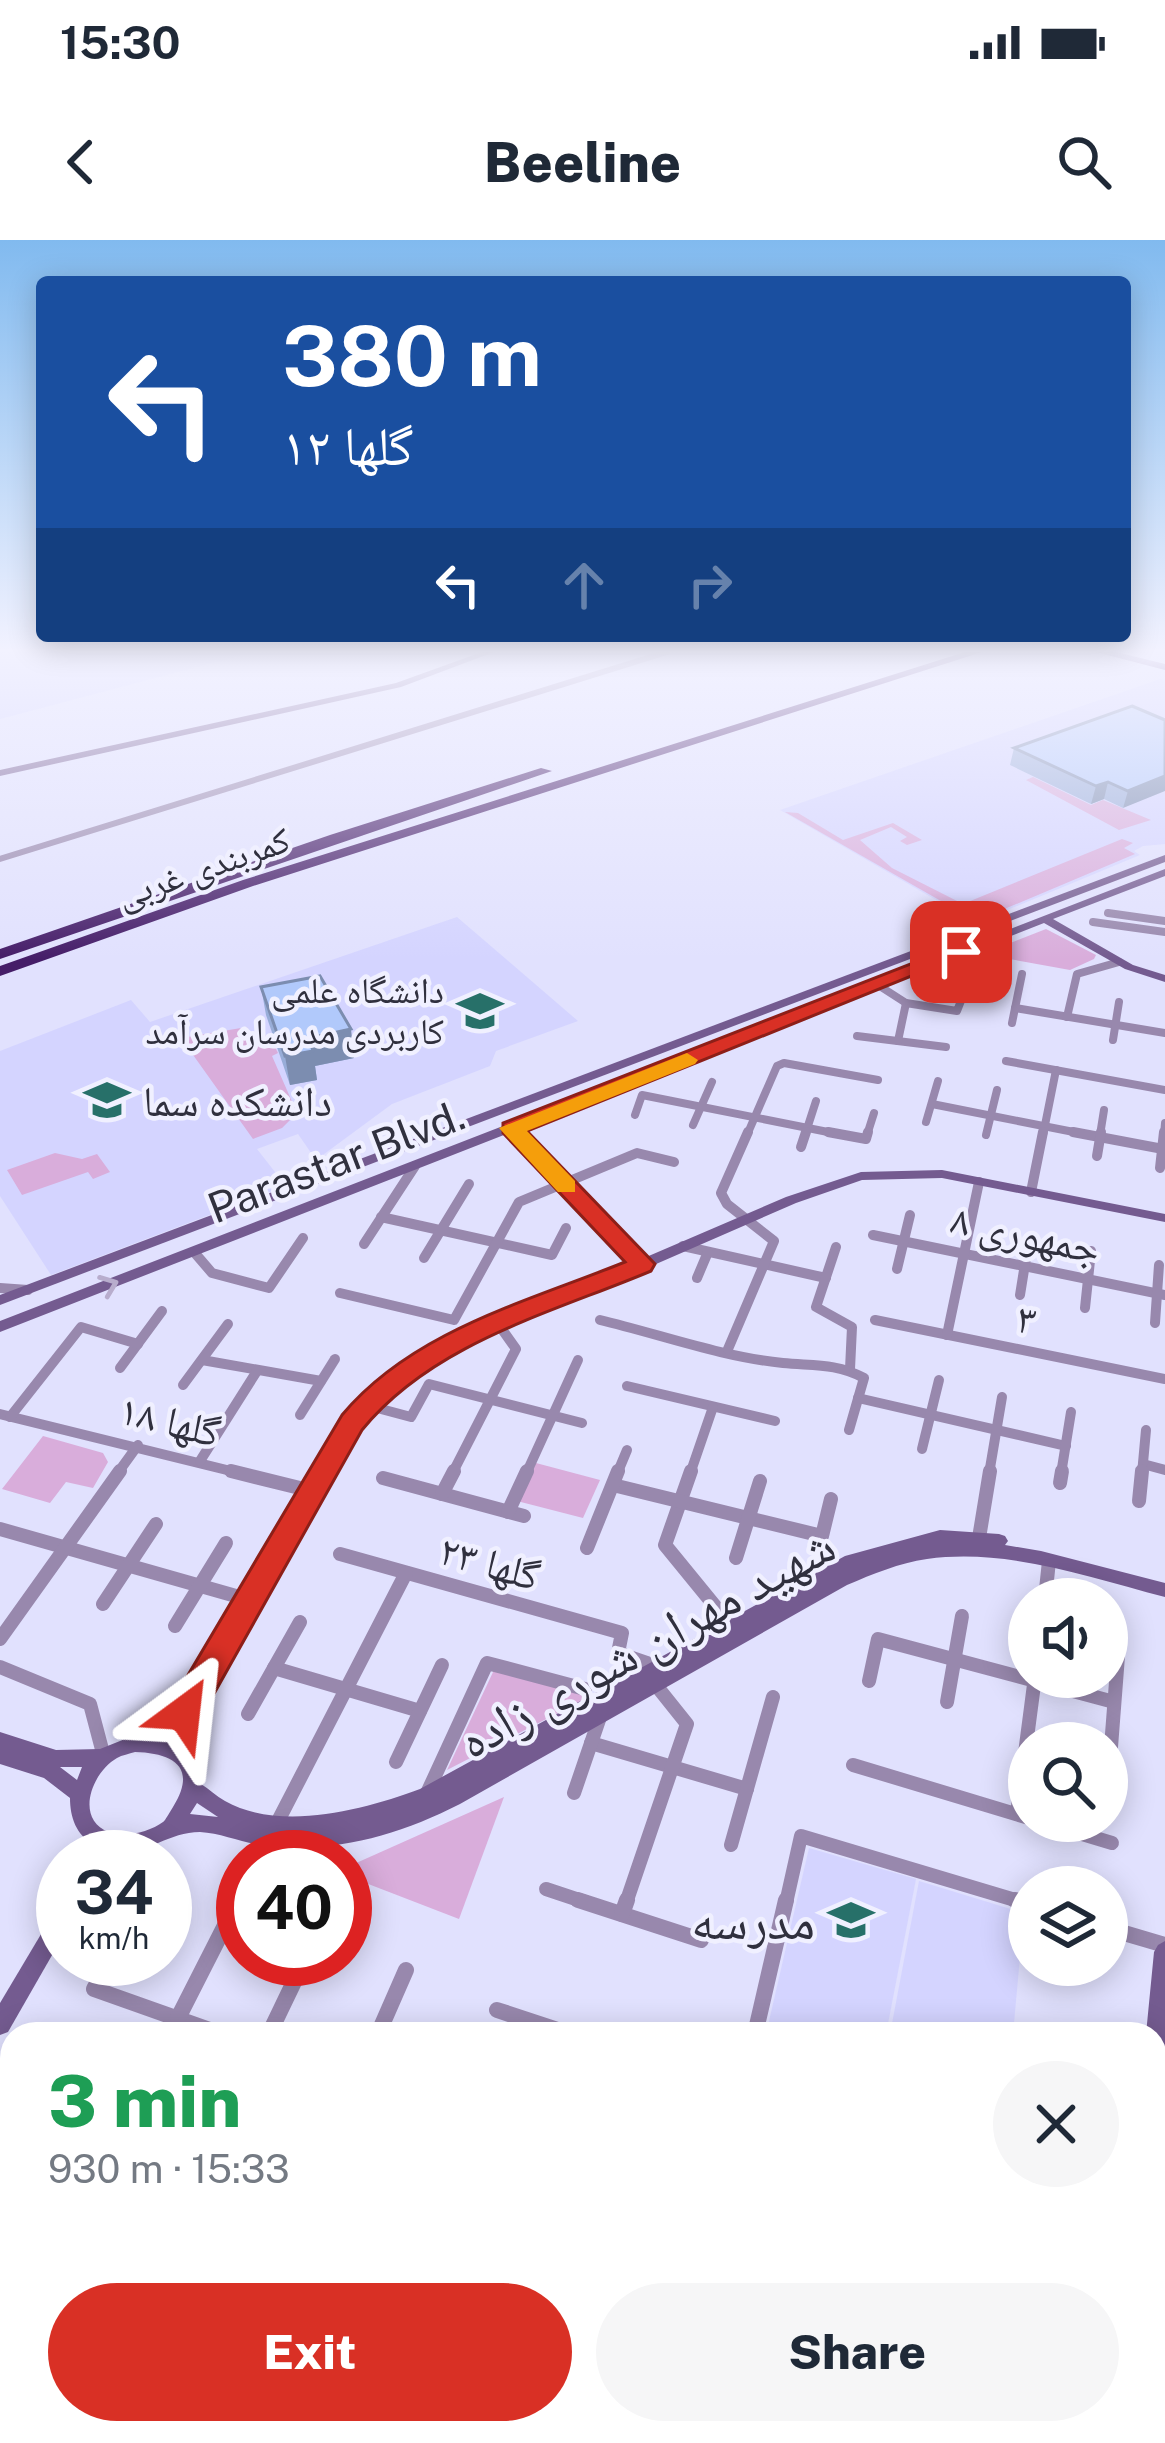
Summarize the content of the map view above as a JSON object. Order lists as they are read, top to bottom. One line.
{"streets":{"highway":["کمربندی غربی"],"main road":["Parastar Blvd.","شهید مهران شوری زاده"],"street":["جمهوری ۸","۳","گلها ۱۸","گلها ۲۳"]},"crossings":[["گلها ۲۳","شهید مهران شوری زاده"]],"places":{"school or university":["دانشگاه علمی کاربردی مدرسان سرآمد","دانشکده سما","مدرسه"]},"page":{"status":"15:30","header":"Beeline","turn":["380 m","گلها ۱۲"],"speed":"34 km/h","limit":"40","heading":["3 min","930 m · 15:33"],"buttons":["Exit","Share"]}}
